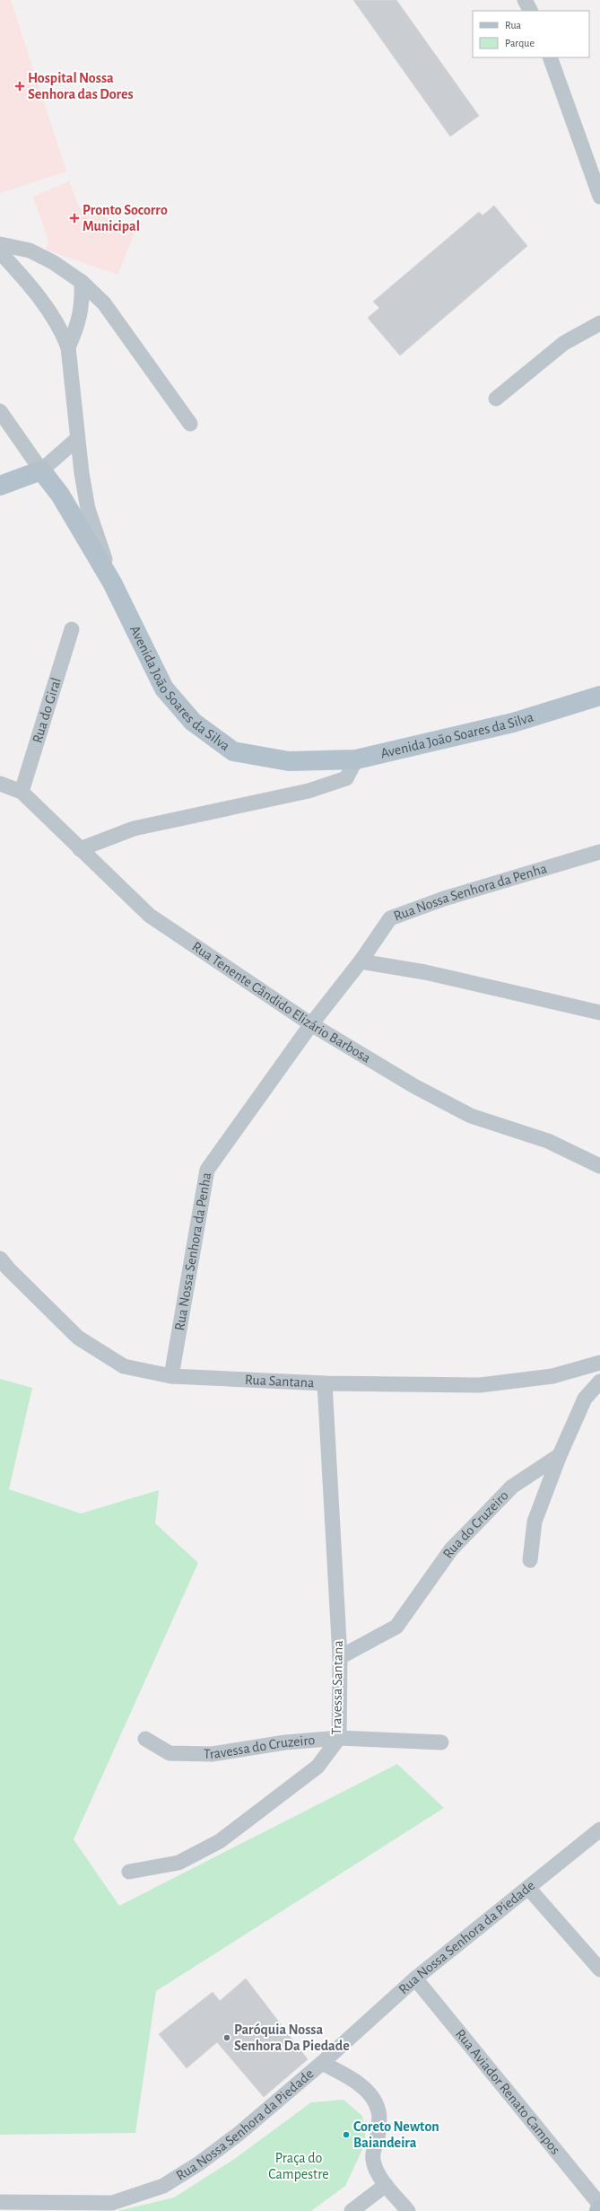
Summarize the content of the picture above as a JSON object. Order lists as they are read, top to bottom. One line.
{"streets":{"main road":["Avenida João Soares da Silva"],"street":["Rua do Giral","Rua Nossa Senhora da Penha","Rua Tenente Cândido Elizário Barbosa","Rua Santana","Rua do Cruzeiro","Travessa Santana","Travessa do Cruzeiro","Rua Nossa Senhora da Piedade","Rua Aviador Renato Campos"]},"crossings":[["Rua do Giral","Rua Tenente Cândido Elizário Barbosa"],["Rua Nossa Senhora da Penha","Rua Tenente Cândido Elizário Barbosa"],["Rua Nossa Senhora da Penha","Rua Santana"],["Rua Santana","Travessa Santana"],["Rua do Cruzeiro","Travessa Santana"],["Travessa Santana","Travessa do Cruzeiro"],["Rua Nossa Senhora da Piedade","Rua Aviador Renato Campos"]],"parks":["Praça do Campestre"],"places":{"health":["Hospital Nossa Senhora das Dores","Pronto Socorro Municipal"],"other":["Paróquia Nossa Senhora Da Piedade","Coreto Newton Baiandeira"]},"legend":["Rua","Parque"]}
